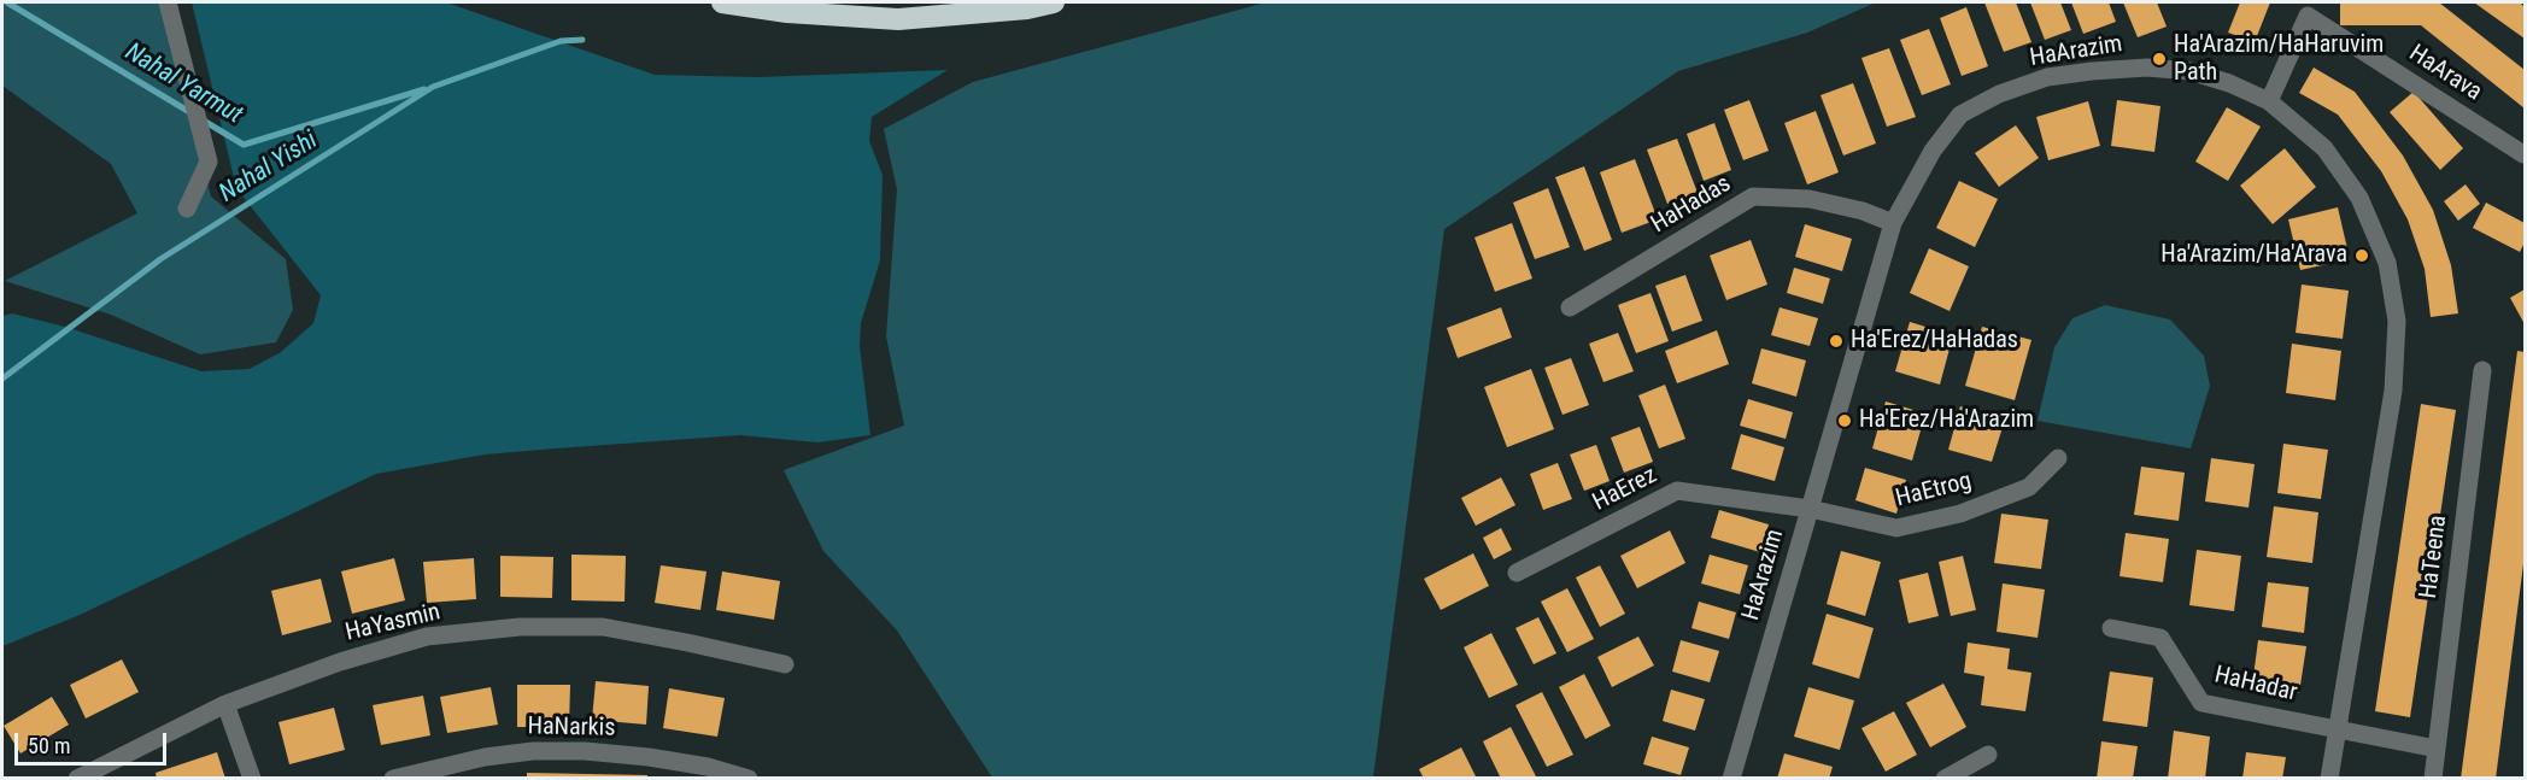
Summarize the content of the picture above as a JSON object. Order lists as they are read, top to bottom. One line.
{"streets":{"street":["HaArazim","HaArava","HaHadas","HaErez","HaEtrog","HaTeena","HaYasmin","HaHadar","HaNarkis"]},"crossings":[["HaArazim","HaArava"],["HaArazim","HaHadas"],["HaArazim","HaErez"],["HaArazim","HaEtrog"],["HaArazim","HaHadar"],["HaErez","HaEtrog"]],"water":["Nahal Yarmut","Nahal Yishi"],"places":["Ha'Arazim/HaHaruvim Path","Ha'Arazim/Ha'Arava","Ha'Erez/HaHadas","Ha'Erez/Ha'Arazim"],"scale_bar":"50 m"}
